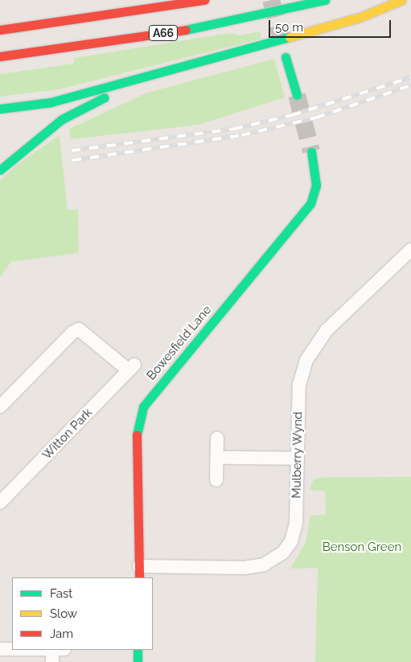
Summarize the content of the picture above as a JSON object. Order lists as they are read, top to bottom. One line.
{"streets":{"main road":["A66","Bowesfield Lane"],"street":["Witton Park","Mulberry Wynd"]},"crossings":[["Bowesfield Lane","Mulberry Wynd"]],"parks":["Benson Green"],"legend":["Fast","Slow","Jam"],"scale_bar":"50 m"}
